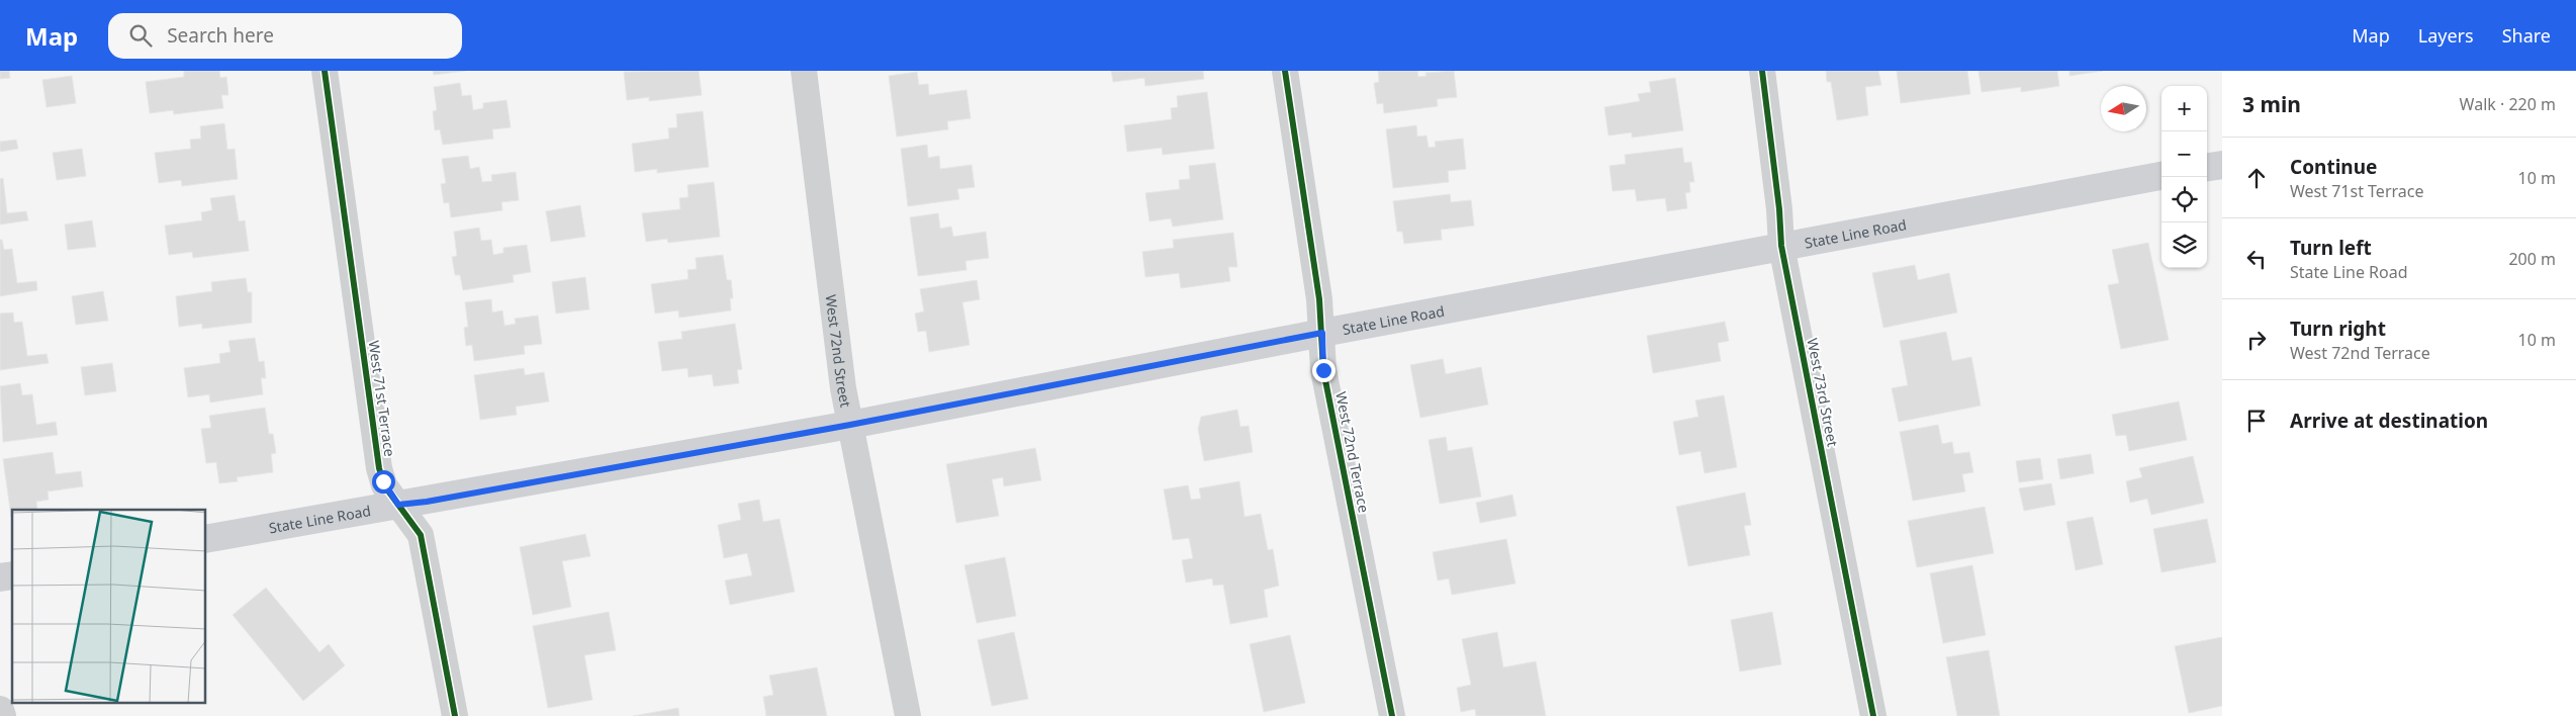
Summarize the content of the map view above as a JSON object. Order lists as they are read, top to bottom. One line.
{"streets":{"main road":["State Line Road"],"street":["West 72nd Street","West 73rd Street","West 71st Terrace","West 72nd Terrace"]},"crossings":[["State Line Road","West 72nd Street"],["State Line Road","West 73rd Street"],["State Line Road","West 71st Terrace"],["State Line Road","West 72nd Terrace"]],"north":"left","page":{"header":"Map","search":"Search here","nav":["Map","Layers","Share"],"heading":["3 min","Walk · 220 m"],"map_buttons":["+","−"],"list":[["Continue","West 71st Terrace","10 m"],["Turn left","State Line Road","200 m"],["Turn right","West 72nd Terrace","10 m"],"Arrive at destination"]}}
